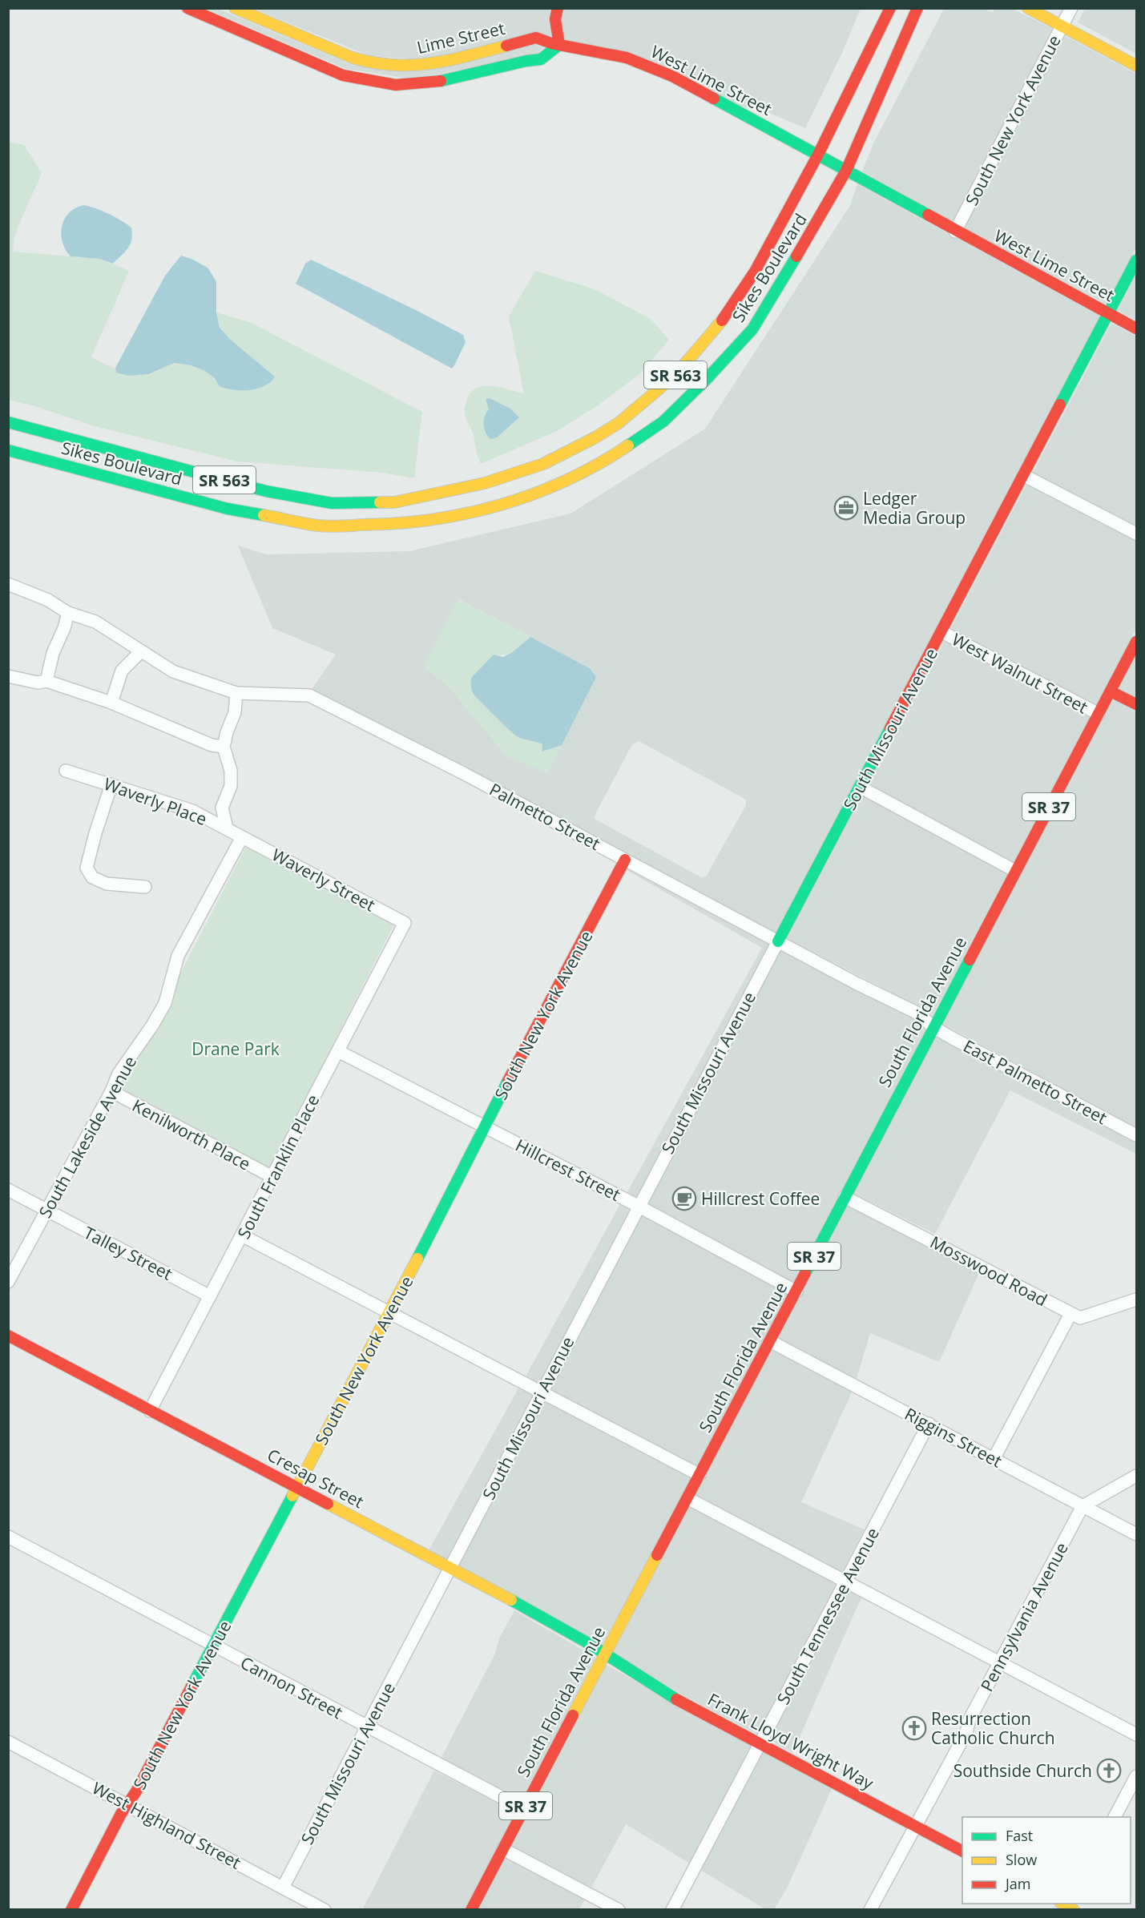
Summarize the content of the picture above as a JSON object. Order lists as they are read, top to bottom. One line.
{"streets":{"main road":["Lime Street","West Lime Street","South New York Avenue","Sikes Boulevard","SR 563","South Missouri Avenue","SR 37","South Florida Avenue","Cresap Street","Frank Lloyd Wright Way"],"street":["West Walnut Street","Waverly Place","Palmetto Street","Waverly Street","East Palmetto Street","Kenilworth Place","South Lakeside Avenue","South Franklin Place","Hillcrest Street","Talley Street","Mosswood Road","Riggins Street","South Tennessee Avenue","Pennsylvania Avenue","Cannon Street","West Highland Street"]},"crossings":[["Lime Street","West Lime Street"],["West Lime Street","South New York Avenue"],["West Lime Street","Sikes Boulevard"],["West Lime Street","South Missouri Avenue"],["South New York Avenue","Palmetto Street"],["South New York Avenue","Hillcrest Street"],["South New York Avenue","Cresap Street"],["South New York Avenue","Cannon Street"],["South New York Avenue","West Highland Street"],["West Walnut Street","South Missouri Avenue"],["West Walnut Street","South Florida Avenue"],["South Missouri Avenue","Palmetto Street"],["South Missouri Avenue","East Palmetto Street"],["South Missouri Avenue","Hillcrest Street"],["South Missouri Avenue","Cresap Street"],["South Missouri Avenue","Cannon Street"],["South Missouri Avenue","West Highland Street"],["Waverly Place","Waverly Street"],["Waverly Place","South Lakeside Avenue"],["Palmetto Street","East Palmetto Street"],["Waverly Street","South Lakeside Avenue"],["Waverly Street","South Franklin Place"],["South Florida Avenue","East Palmetto Street"],["South Florida Avenue","Hillcrest Street"],["South Florida Avenue","Mosswood Road"],["South Florida Avenue","Riggins Street"],["South Florida Avenue","Cresap Street"],["South Florida Avenue","Cannon Street"],["South Florida Avenue","Frank Lloyd Wright Way"],["Kenilworth Place","South Lakeside Avenue"],["Kenilworth Place","South Franklin Place"],["South Lakeside Avenue","Talley Street"],["South Franklin Place","Hillcrest Street"],["South Franklin Place","Talley Street"],["South Franklin Place","Cresap Street"],["Riggins Street","South Tennessee Avenue"],["Riggins Street","Pennsylvania Avenue"],["Cresap Street","Frank Lloyd Wright Way"],["South Tennessee Avenue","Frank Lloyd Wright Way"],["Pennsylvania Avenue","Frank Lloyd Wright Way"]],"parks":["Drane Park"],"places":{"office":["Ledger Media Group"],"cafe":["Hillcrest Coffee"],"church":["Resurrection Catholic Church","Southside Church"]},"legend":["Fast","Slow","Jam"]}
